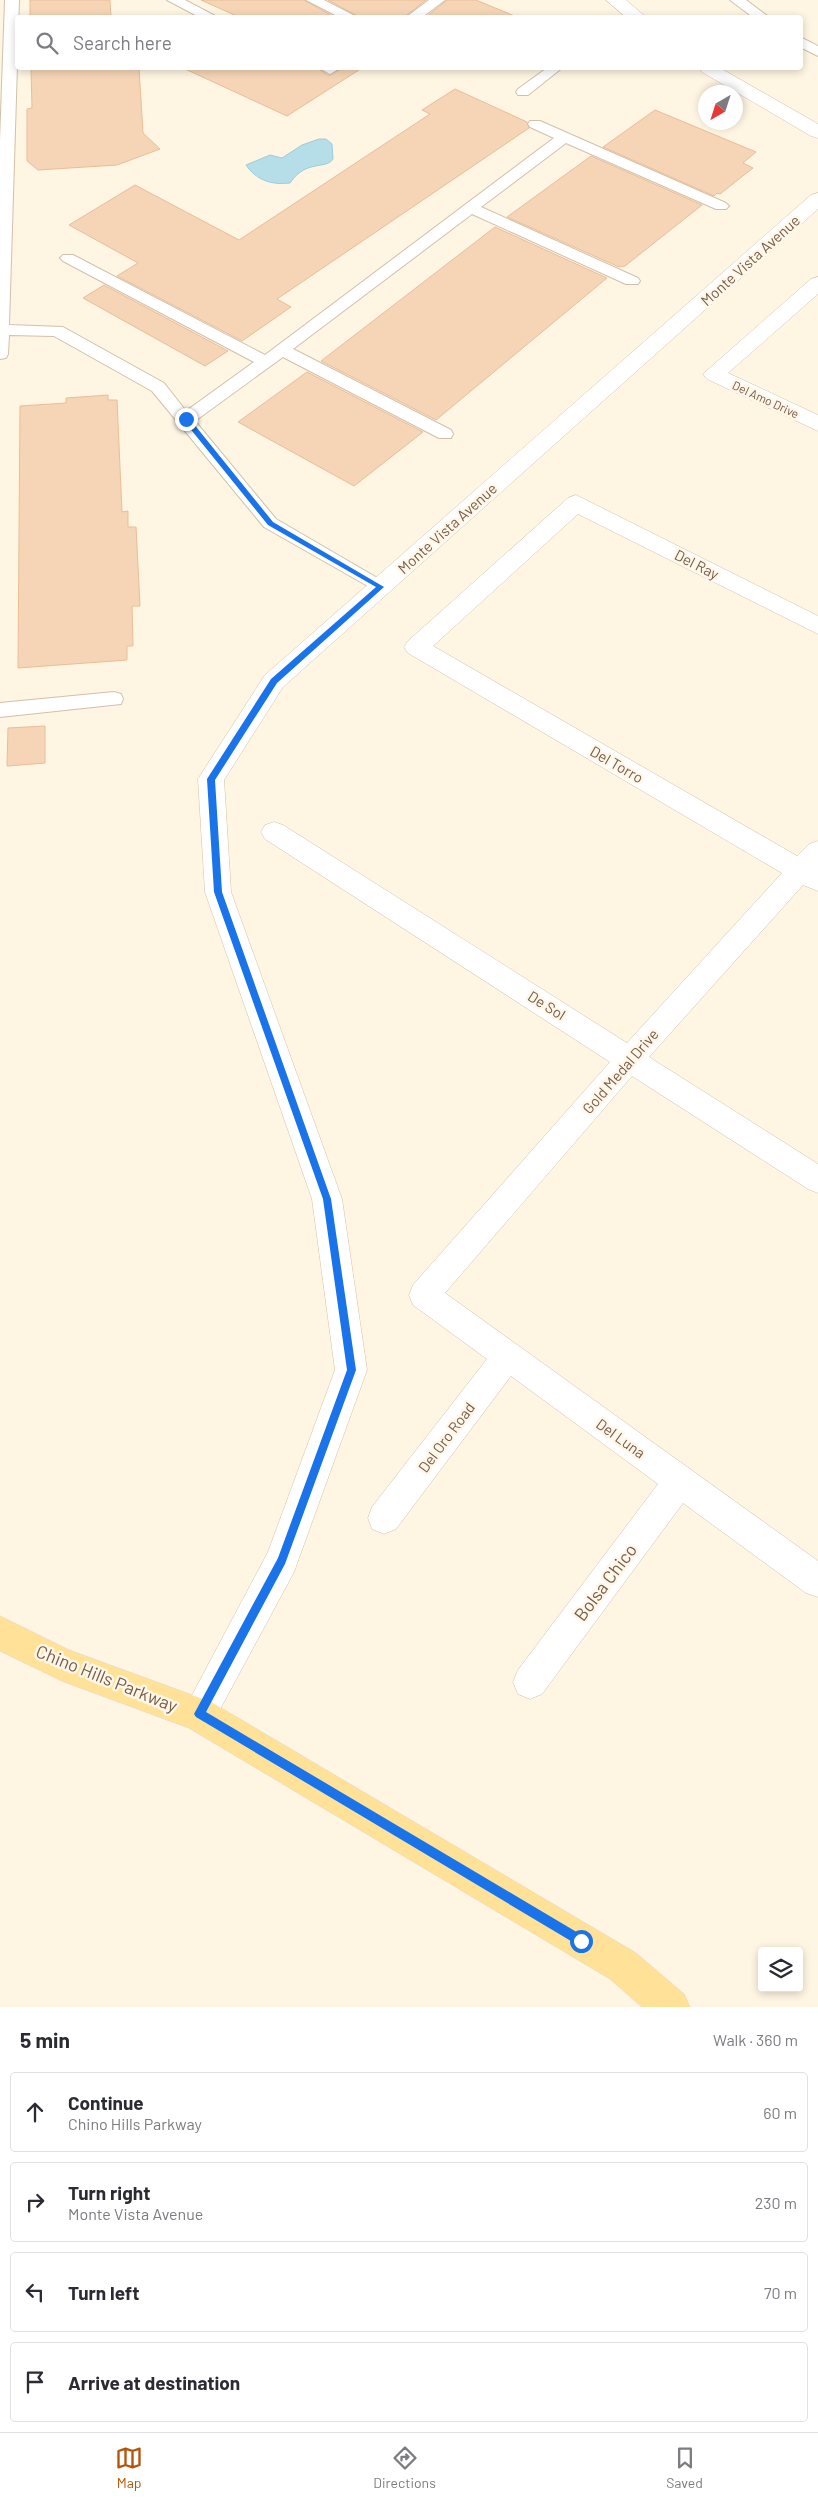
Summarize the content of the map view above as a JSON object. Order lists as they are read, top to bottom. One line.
{"streets":{"main road":["Chino Hills Parkway"],"street":["Monte Vista Avenue","Del Amo Drive","Del Ray","Del Torro","De Sol","Gold Medal Drive","Del Oro Road","Del Luna","Bolsa Chico"]},"crossings":[["Monte Vista Avenue","Chino Hills Parkway"],["Del Ray","Del Torro"],["Del Torro","Gold Medal Drive"],["De Sol","Gold Medal Drive"],["Gold Medal Drive","Del Luna"],["Del Oro Road","Del Luna"],["Del Luna","Bolsa Chico"]],"north":"bottom left","page":{"search":"Search here","heading":["5 min","Walk · 360 m"],"list":[["Continue","Chino Hills Parkway","60 m"],["Turn right","Monte Vista Avenue","230 m"],["Turn left","70 m"],"Arrive at destination"],"nav":["Map","Directions","Saved"]}}
